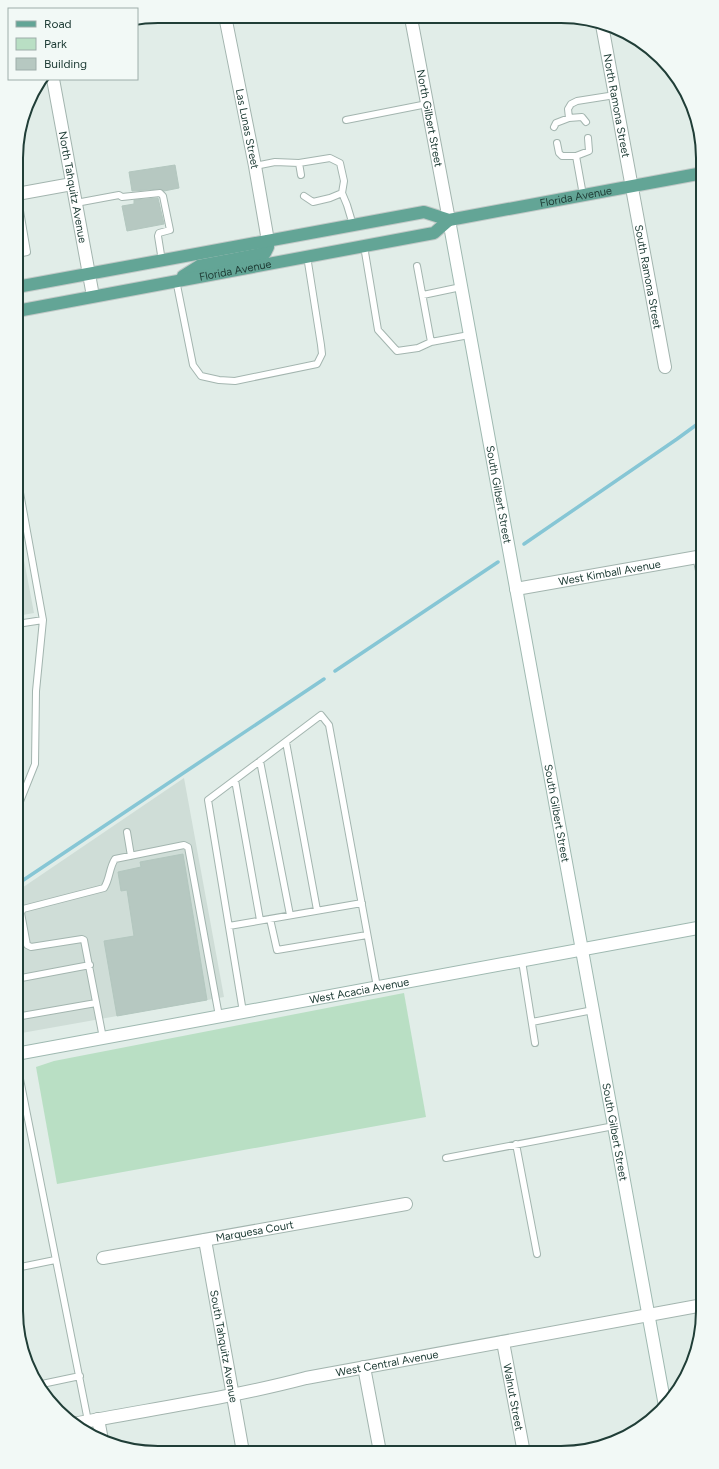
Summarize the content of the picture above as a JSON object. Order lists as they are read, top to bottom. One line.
{"streets":{"main road":["Florida Avenue"],"street":["North Ramona Street","North Gilbert Street","Las Lunas Street","North Tahquitz Avenue","South Ramona Street","South Gilbert Street","West Kimball Avenue","West Acacia Avenue","Marquesa Court","South Tahquitz Avenue","West Central Avenue","Walnut Street"]},"crossings":[["North Ramona Street","Florida Avenue"],["North Ramona Street","South Ramona Street"],["North Gilbert Street","Florida Avenue"],["North Gilbert Street","South Gilbert Street"],["Las Lunas Street","Florida Avenue"],["North Tahquitz Avenue","Florida Avenue"],["Florida Avenue","South Ramona Street"],["Florida Avenue","South Gilbert Street"],["South Gilbert Street","West Kimball Avenue"],["South Gilbert Street","West Acacia Avenue"],["South Gilbert Street","West Central Avenue"],["Marquesa Court","South Tahquitz Avenue"],["South Tahquitz Avenue","West Central Avenue"],["West Central Avenue","Walnut Street"]],"legend":["Road","Park","Building"]}
